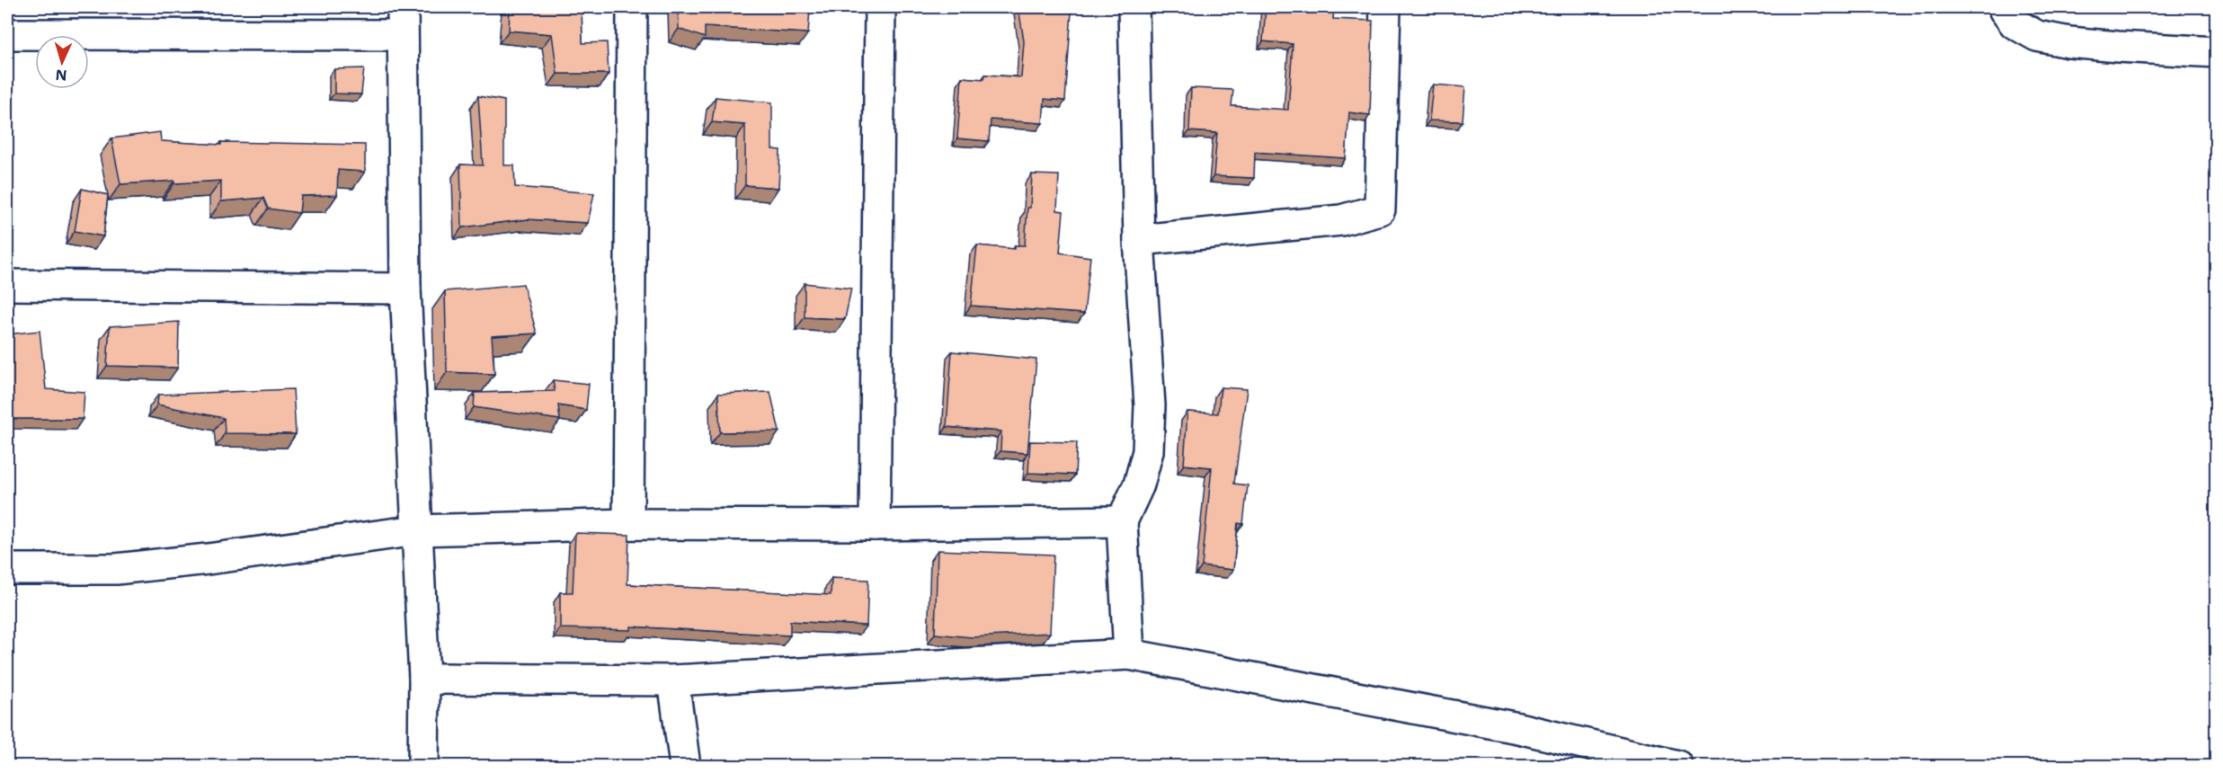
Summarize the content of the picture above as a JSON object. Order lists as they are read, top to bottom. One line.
{"north":"bottom"}
